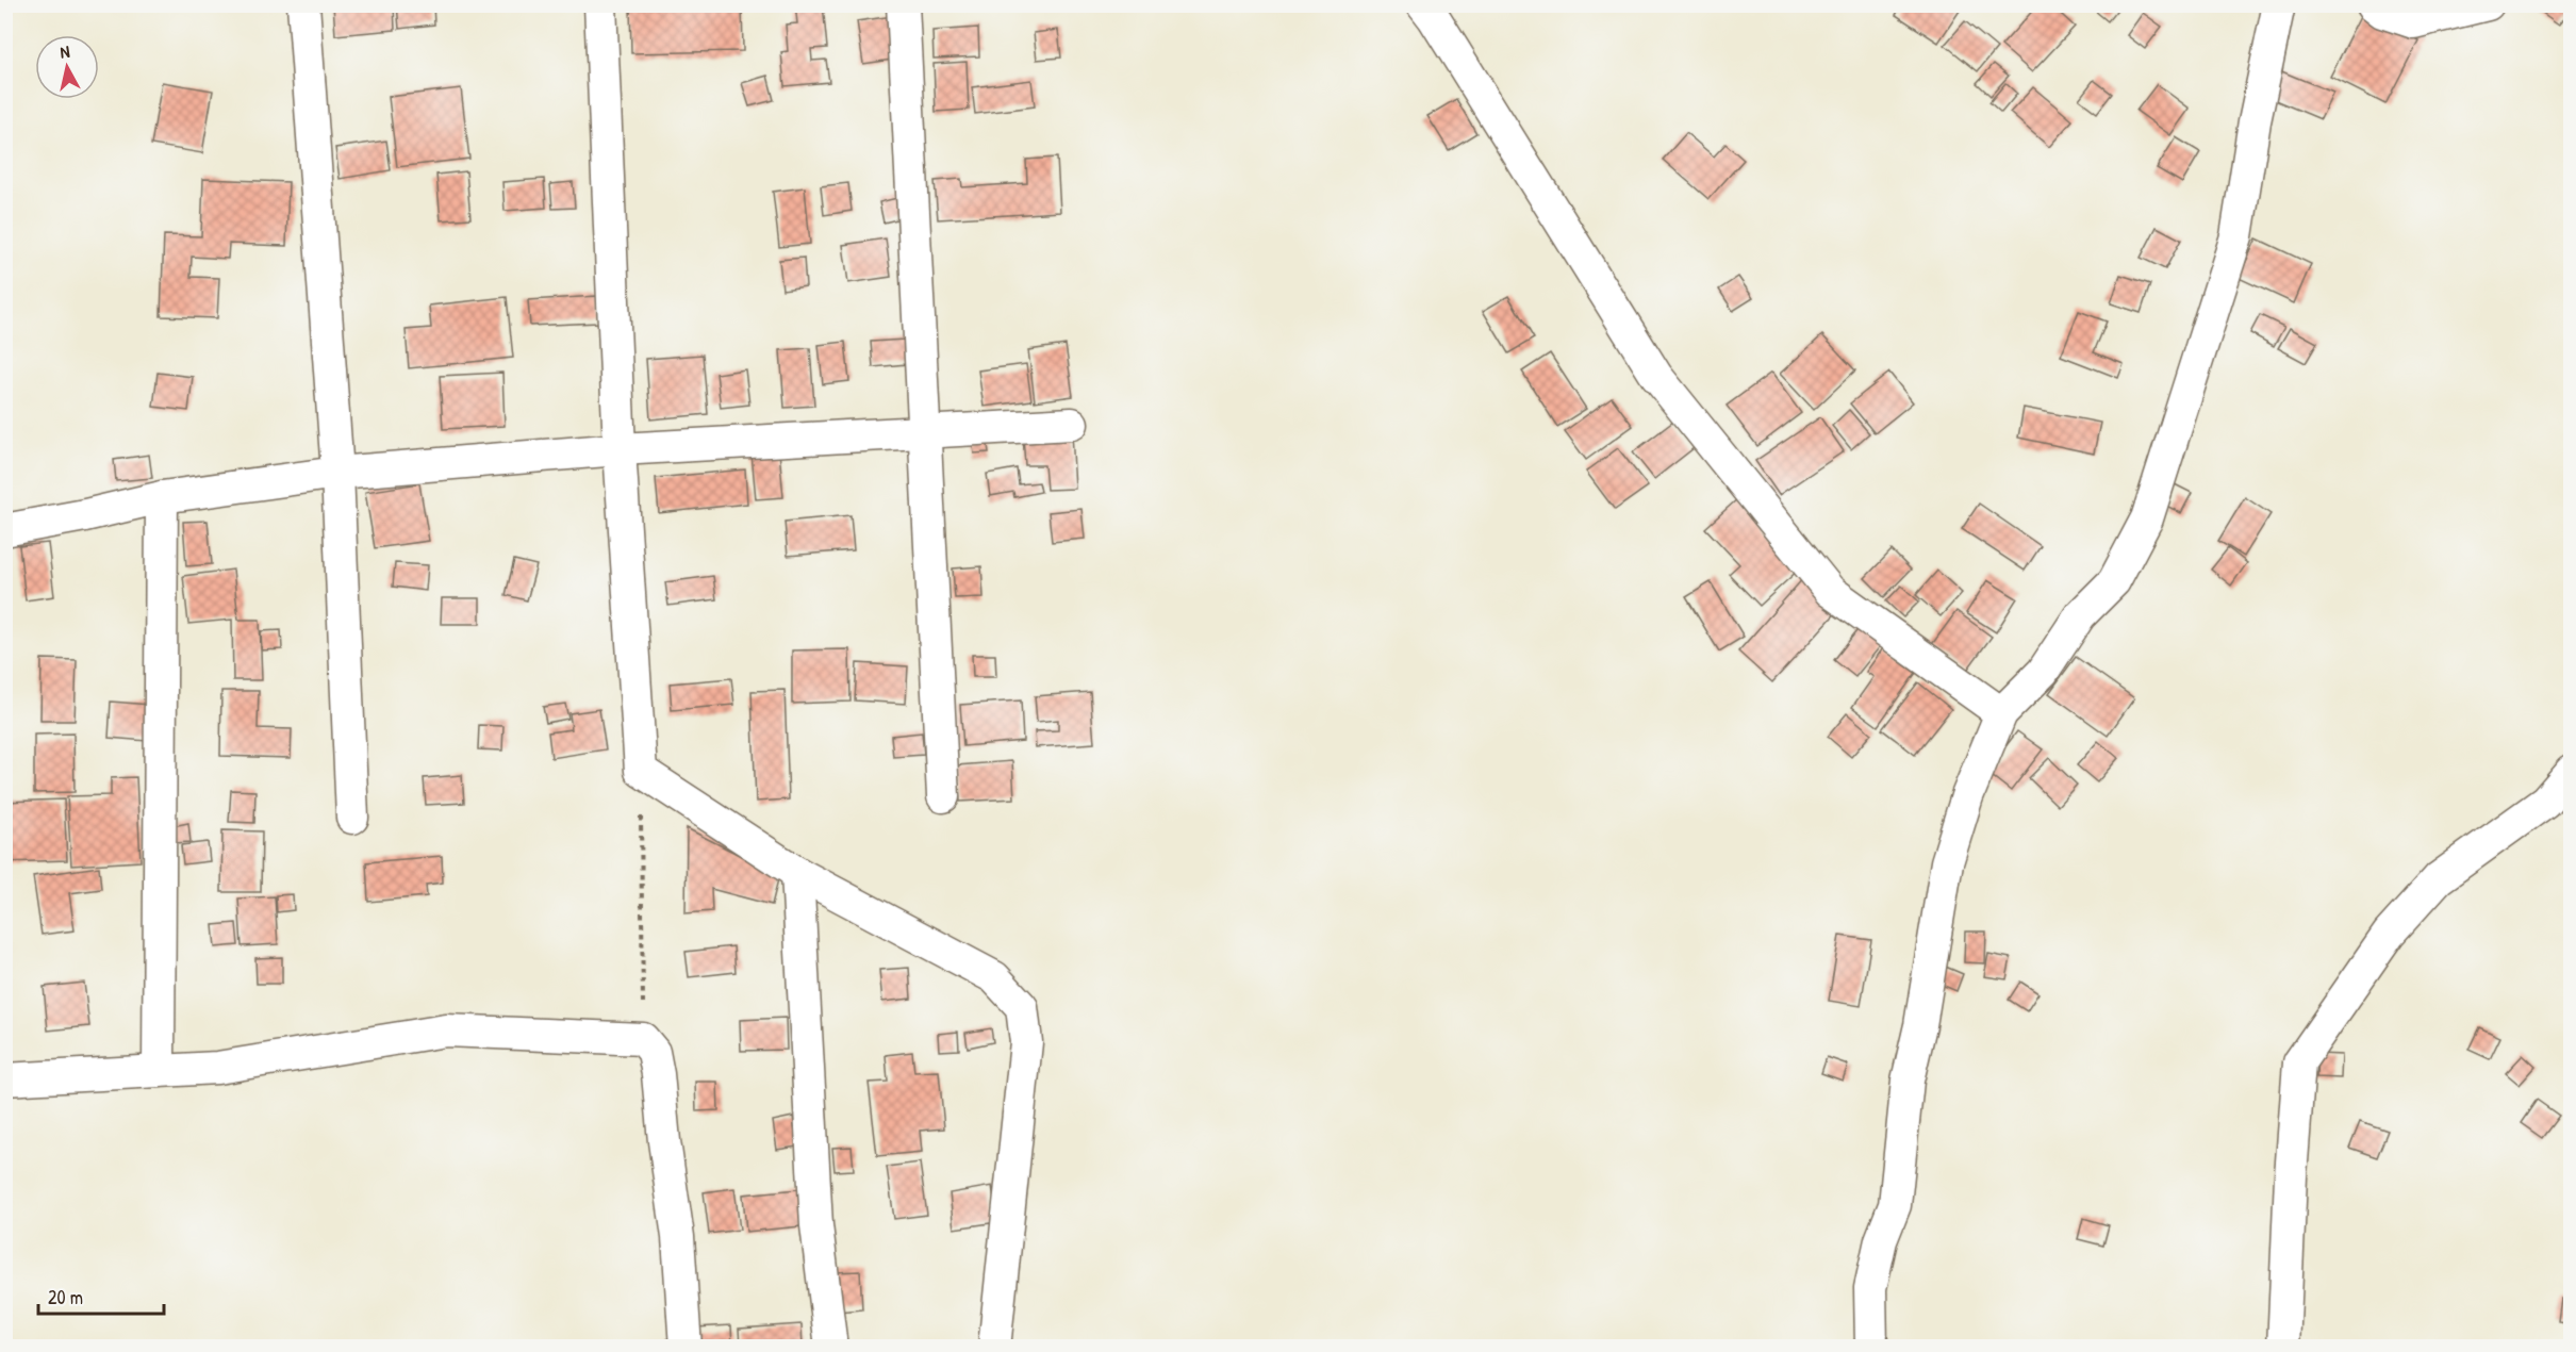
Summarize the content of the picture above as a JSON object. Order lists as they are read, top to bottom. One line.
{"scale_bar":"20 m","north":"top"}
